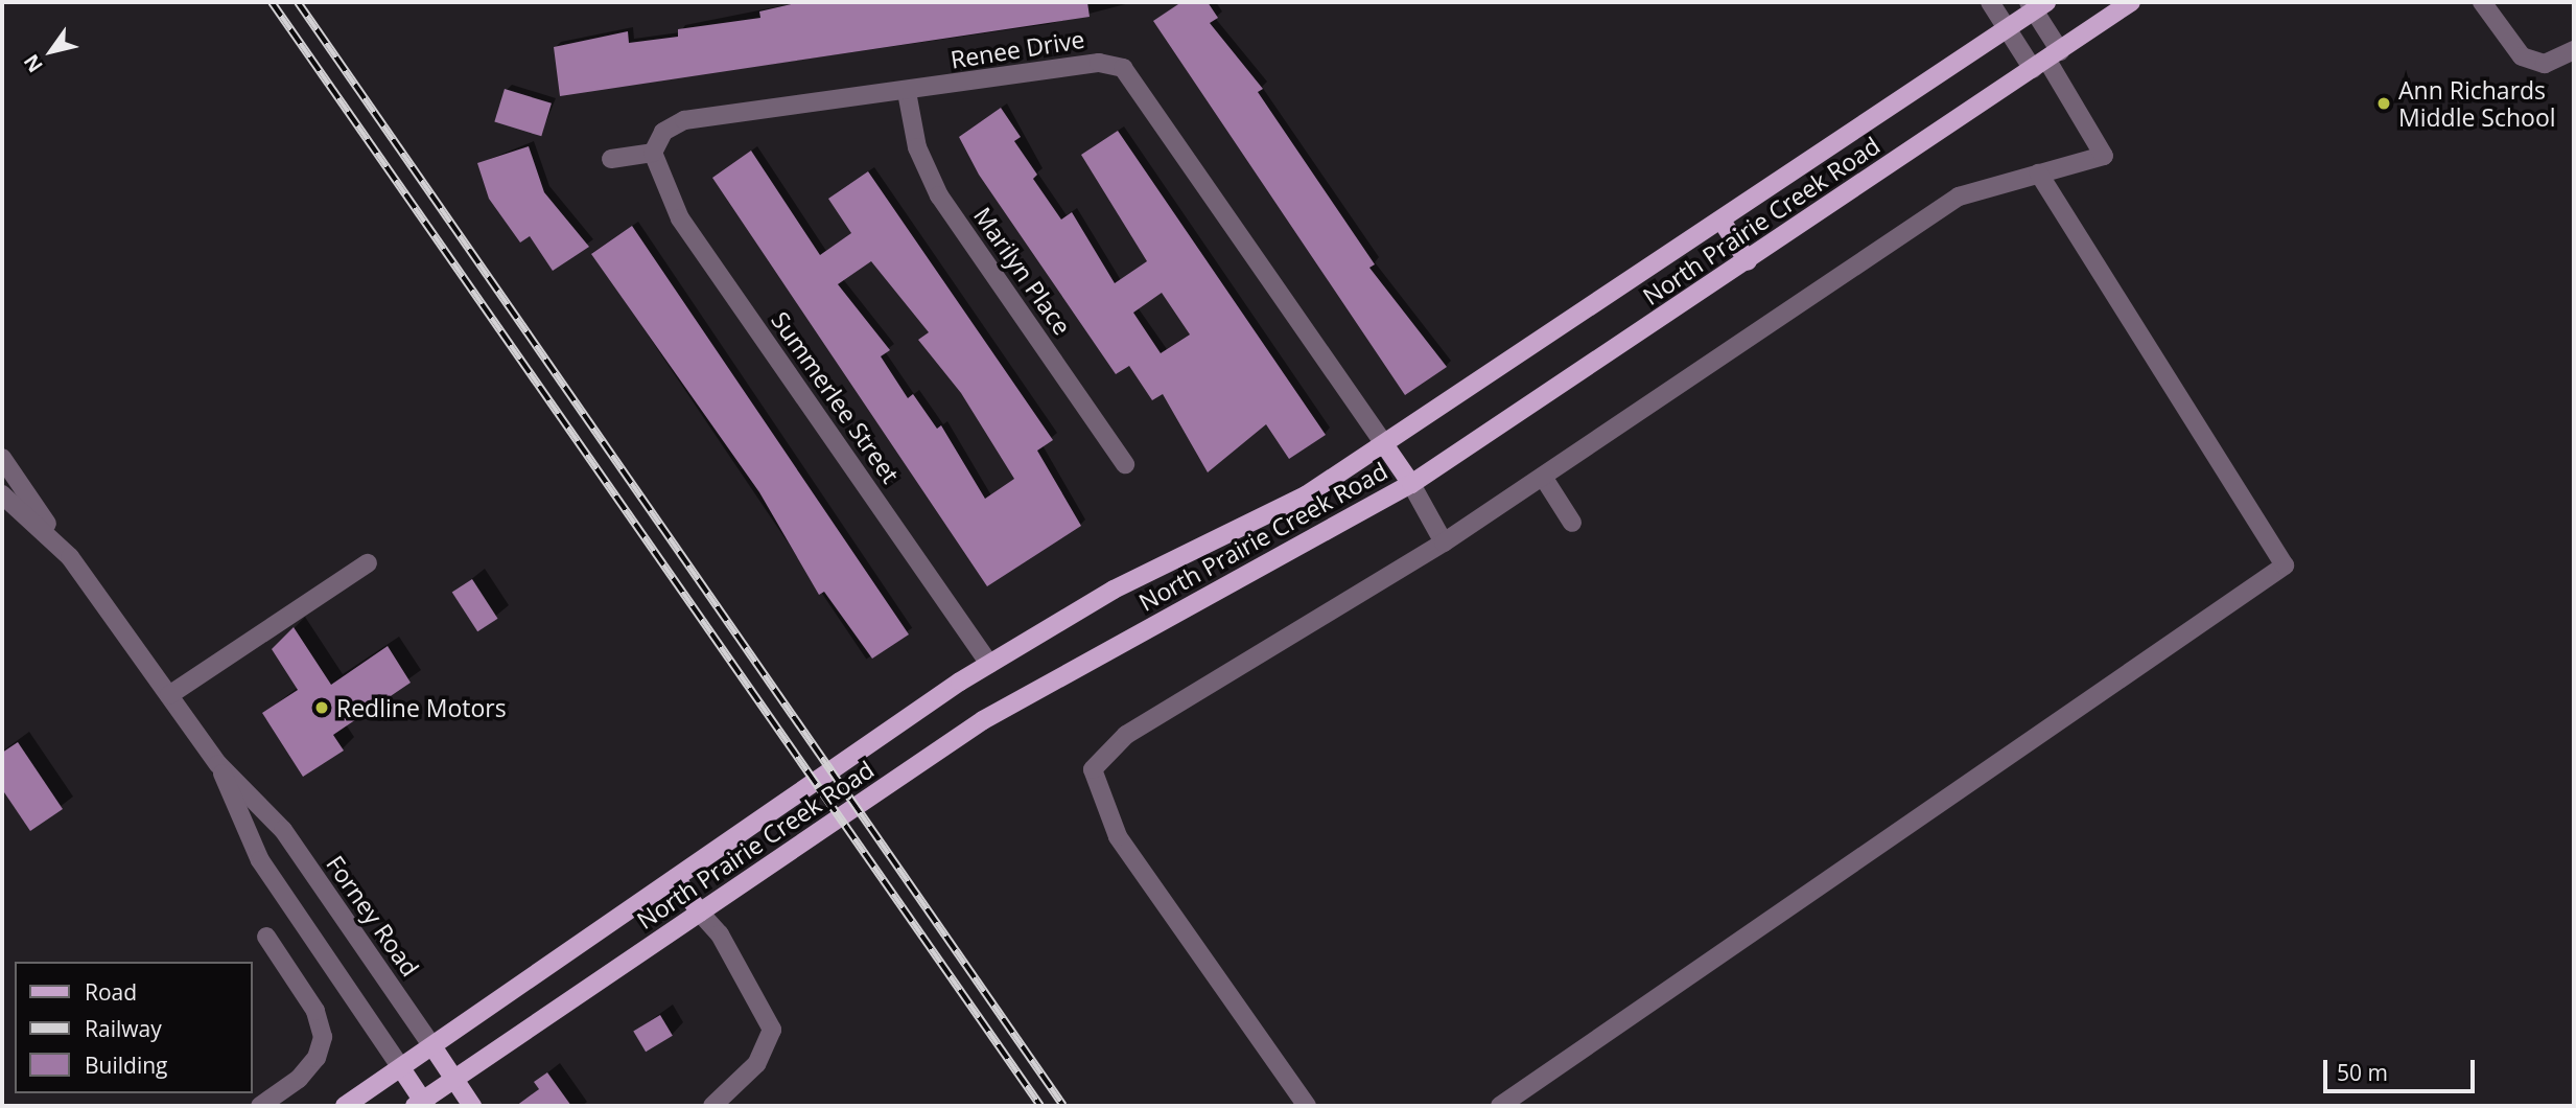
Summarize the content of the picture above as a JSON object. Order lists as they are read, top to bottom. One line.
{"streets":{"main road":["North Prairie Creek Road","Forney Road"],"street":["Renee Drive","Marilyn Place","Summerlee Street"]},"crossings":[["Renee Drive","North Prairie Creek Road"],["Renee Drive","Marilyn Place"],["Renee Drive","Summerlee Street"],["North Prairie Creek Road","Summerlee Street"],["North Prairie Creek Road","Forney Road"]],"places":["Ann Richards Middle School","Redline Motors"],"legend":["Road","Railway","Building"],"scale_bar":"50 m","north":"bottom left"}
